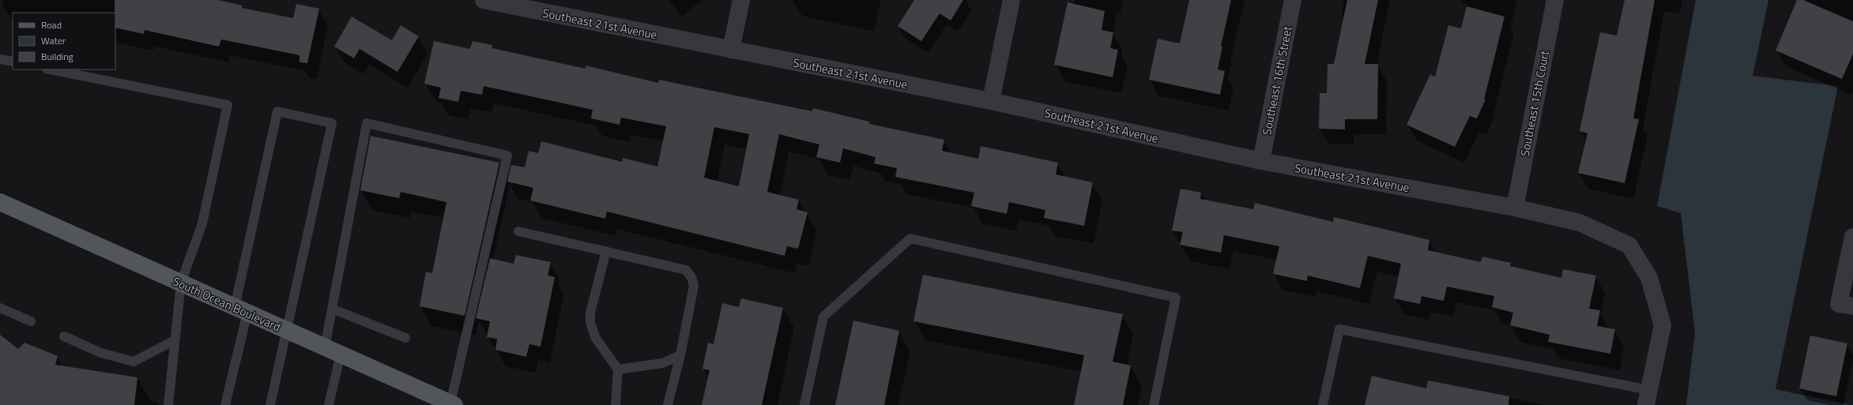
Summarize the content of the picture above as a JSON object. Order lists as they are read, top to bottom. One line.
{"streets":{"main road":["South Ocean Boulevard"],"street":["Southeast 21st Avenue","Southeast 16th Street","Southeast 15th Court"]},"crossings":[["Southeast 21st Avenue","Southeast 16th Street"],["Southeast 21st Avenue","Southeast 15th Court"]],"legend":["Road","Water","Building"]}
